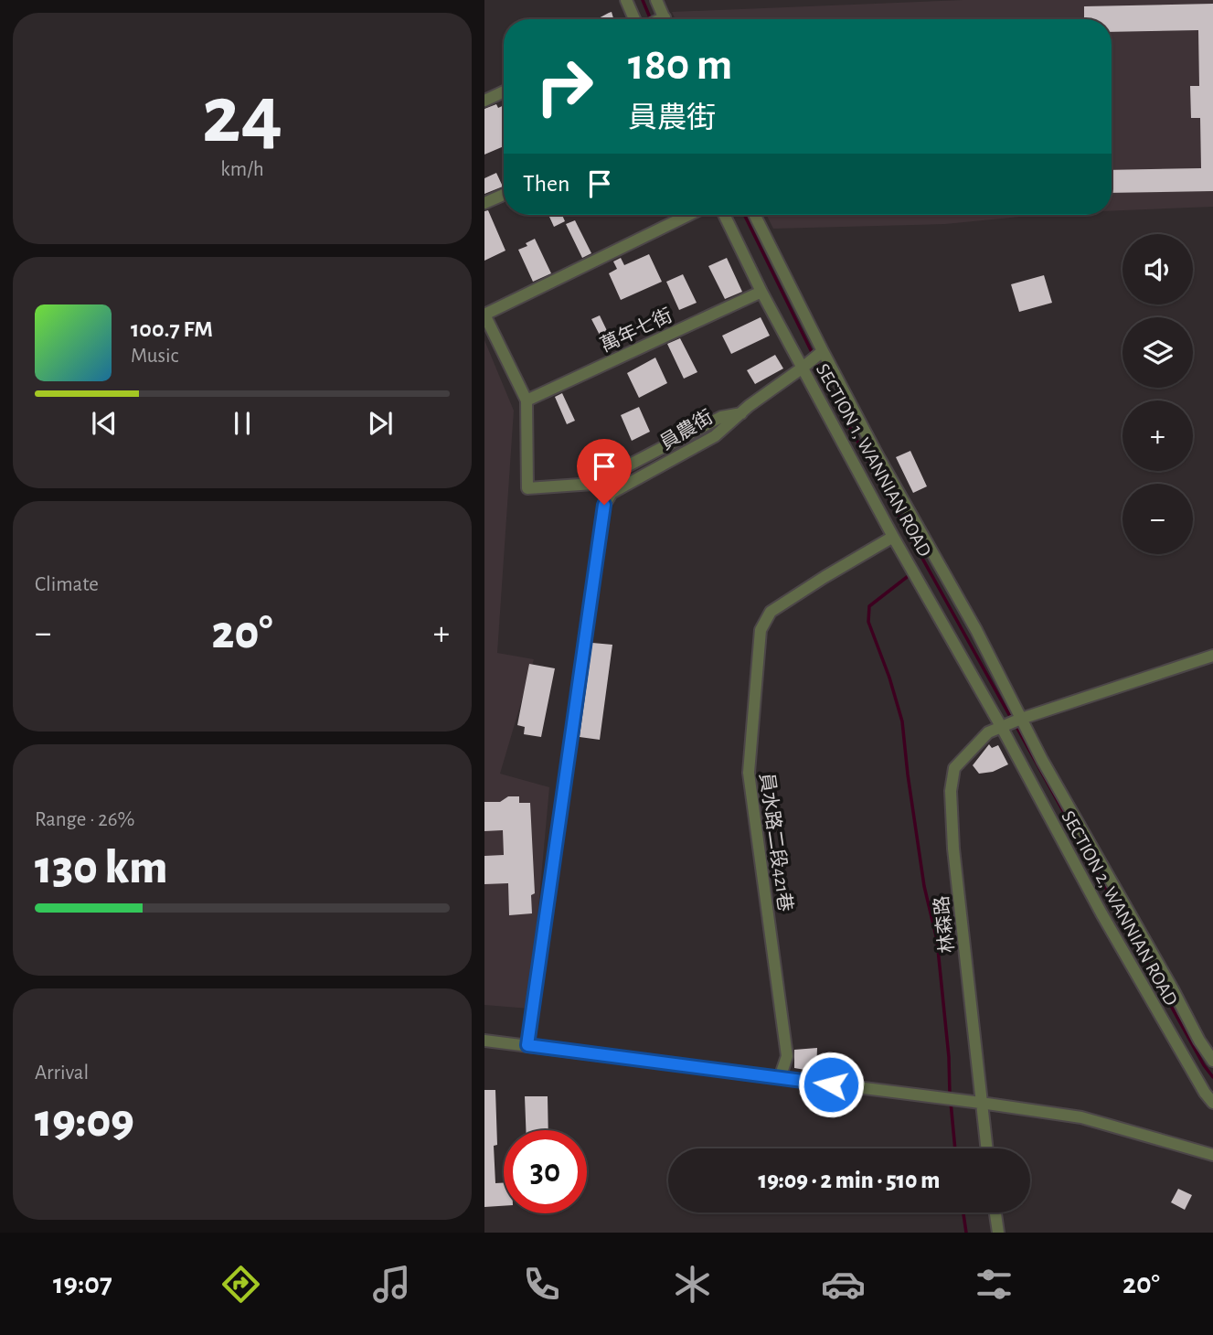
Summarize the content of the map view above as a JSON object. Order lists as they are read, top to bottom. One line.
{"streets":{"street":["萬年七街","員農街","SECTION 1, WANNIAN ROAD","員水路二段421巷","SECTION 2, WANNIAN ROAD","林森路"]},"crossings":[["萬年七街","SECTION 1, WANNIAN ROAD"],["員農街","SECTION 1, WANNIAN ROAD"],["SECTION 1, WANNIAN ROAD","員水路二段421巷"],["SECTION 1, WANNIAN ROAD","SECTION 2, WANNIAN ROAD"],["SECTION 1, WANNIAN ROAD","林森路"],["SECTION 2, WANNIAN ROAD","林森路"]],"page":{"tile":[["24","km/h"],"Climate",["Range · 26%","130 km"],["Arrival","19:09"]],"turn":["180 m","員農街"],"then":"Then","map_buttons":["+","−"],"song":["100.7 FM","Music"],"heat":["−","20°","+"],"limit":"30","trip":"19:09 · 2 min · 510 m","tabs":["19:07","20°"]}}
